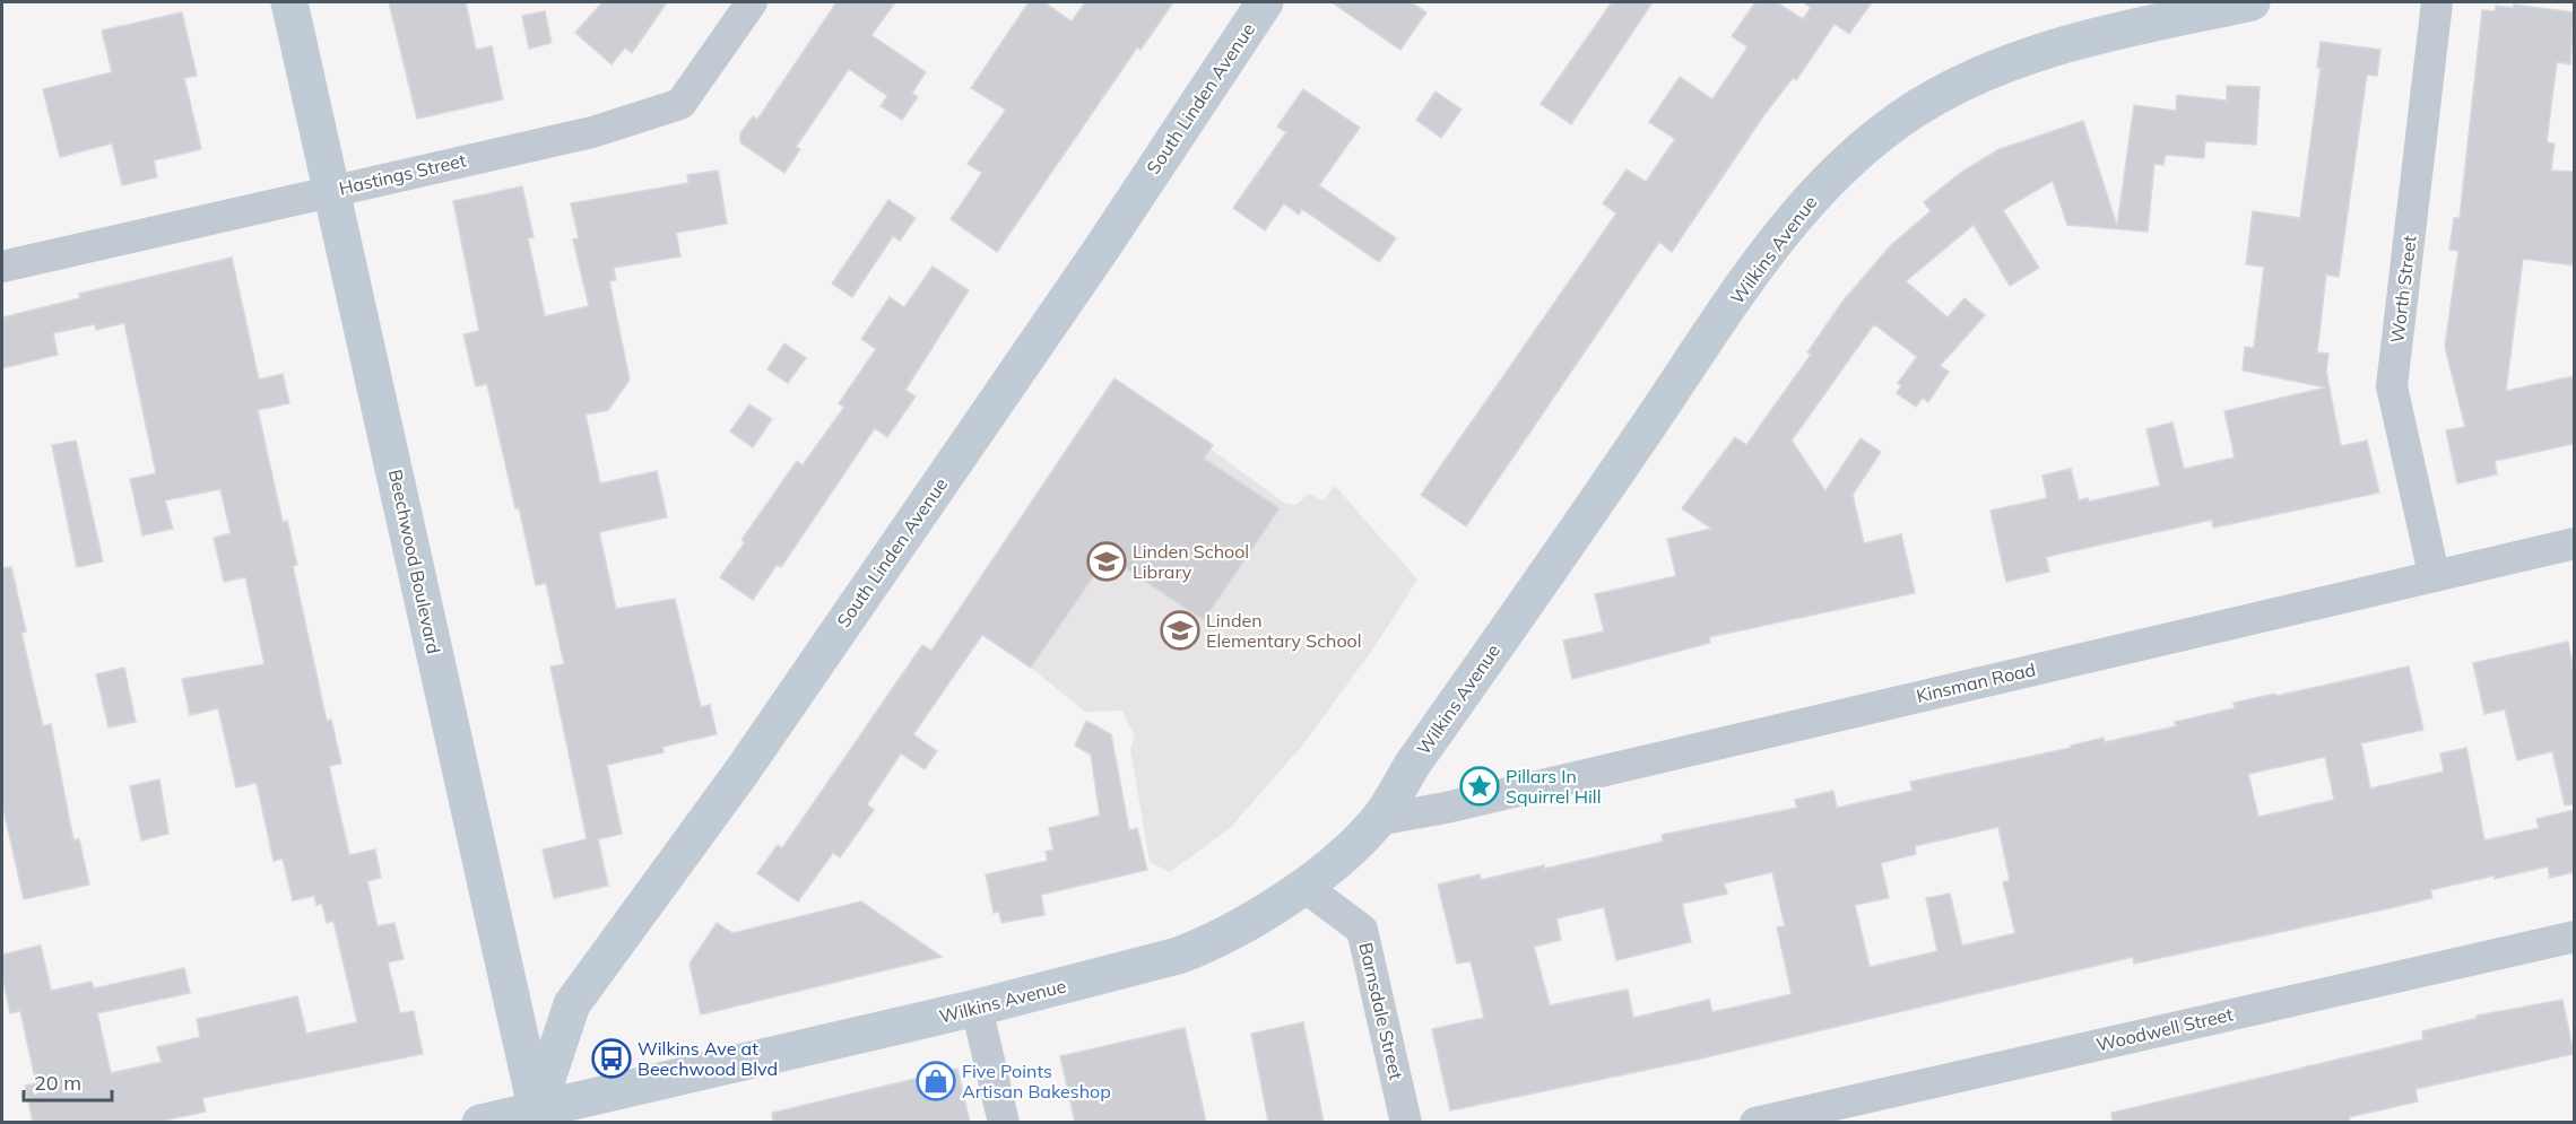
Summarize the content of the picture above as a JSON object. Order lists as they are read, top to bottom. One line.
{"streets":{"main road":["South Linden Avenue","Wilkins Avenue","Beechwood Boulevard"],"street":["Hastings Street","Worth Street","Kinsman Road","Barnsdale Street","Woodwell Street"]},"crossings":[["South Linden Avenue","Wilkins Avenue"],["South Linden Avenue","Beechwood Boulevard"],["Hastings Street","Beechwood Boulevard"],["Wilkins Avenue","Beechwood Boulevard"],["Wilkins Avenue","Kinsman Road"],["Wilkins Avenue","Barnsdale Street"],["Worth Street","Kinsman Road"]],"places":{"school or university":["Linden School Library","Linden Elementary School"],"place":["Pillars In Squirrel Hill"],"bus stop":["Wilkins Ave at Beechwood Blvd"],"shop":["Five Points Artisan Bakeshop"]},"scale_bar":"20 m"}
